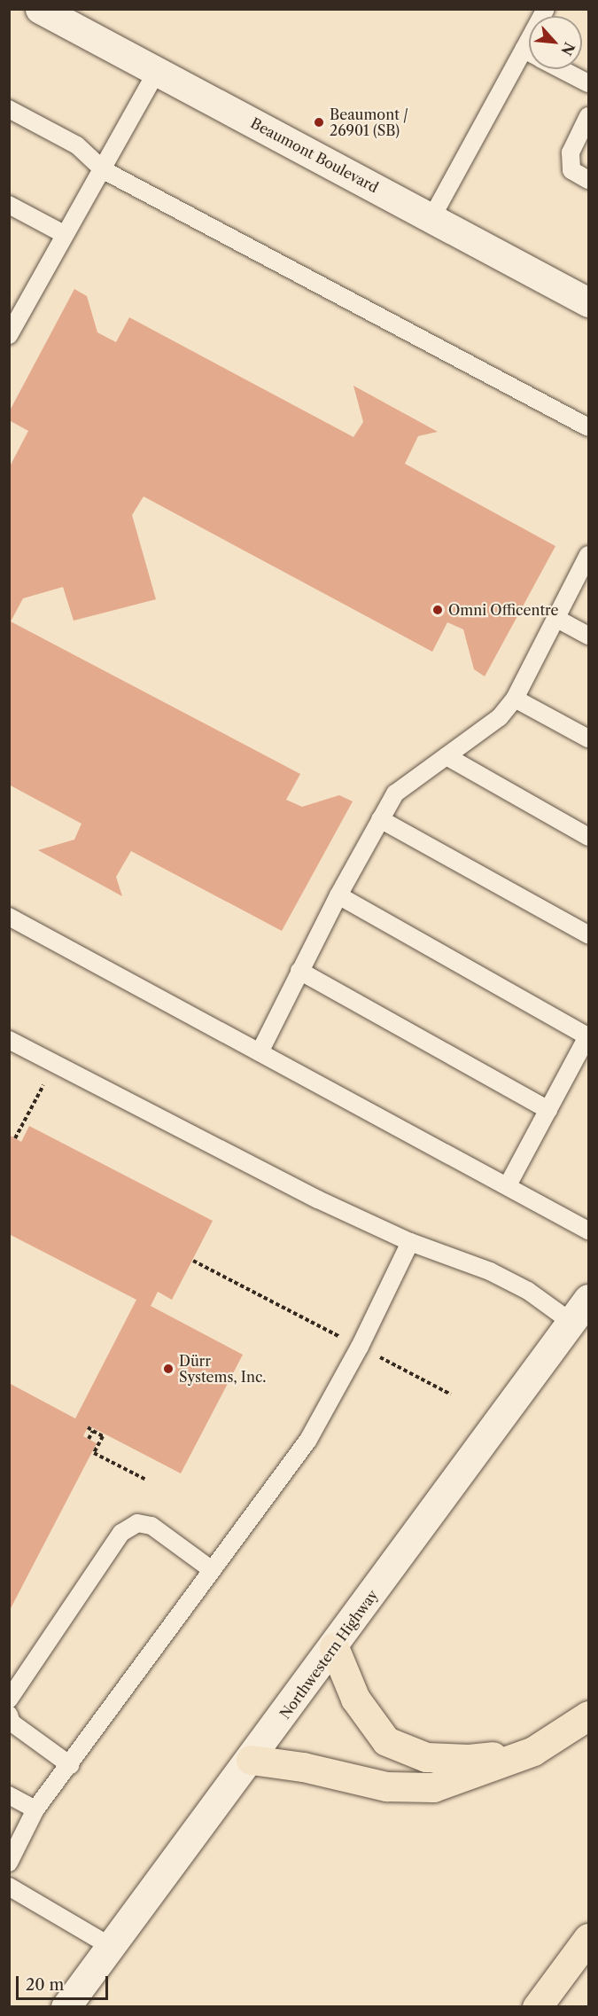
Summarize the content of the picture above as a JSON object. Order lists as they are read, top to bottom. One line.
{"streets":{"street":["Beaumont Boulevard","Northwestern Highway"]},"places":["Beaumont / 26901 (SB)","Omni Officentre","Dürr Systems, Inc."],"scale_bar":"20 m","north":"bottom right"}
